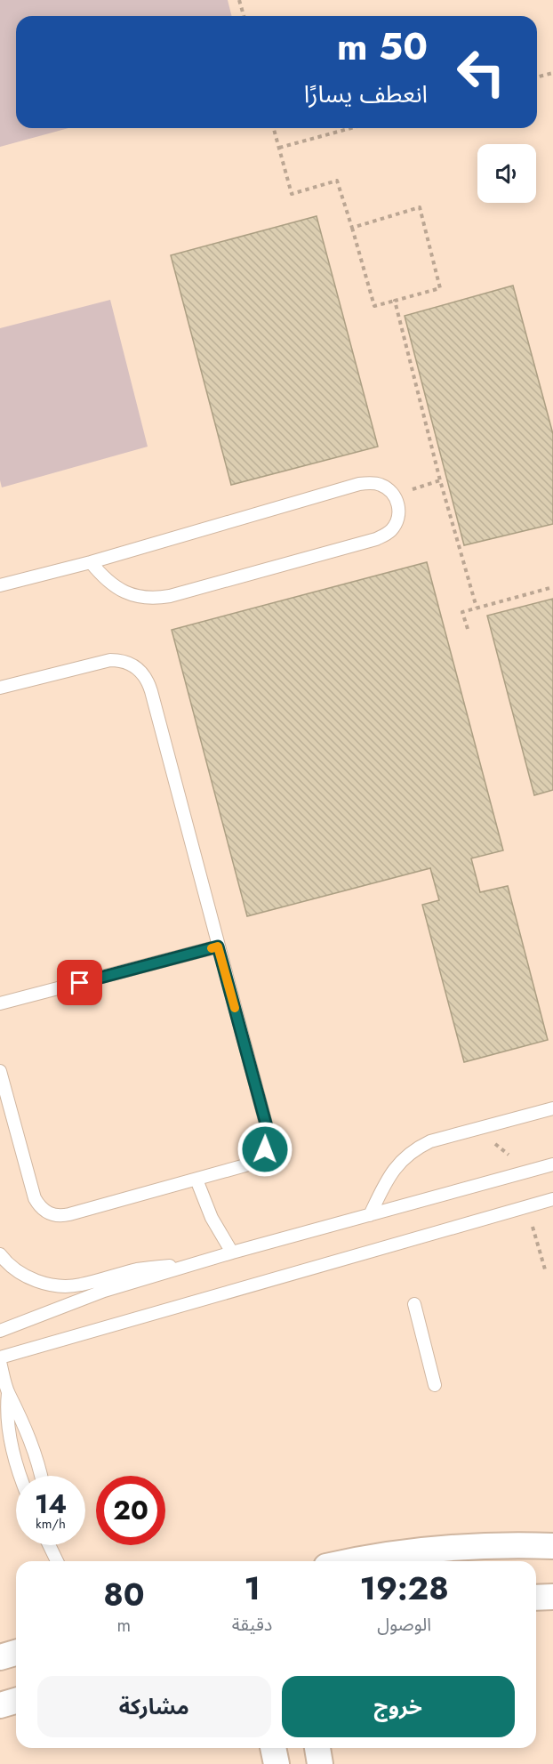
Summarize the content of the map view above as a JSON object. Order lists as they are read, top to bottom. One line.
{"page":{"turn":["50 m","انعطف يسارًا"],"speed":"14 km/h","limit":"20","eta":["19:28","الوصول","1","دقيقة","80","m"],"buttons":["خروج","مشاركة"]}}
